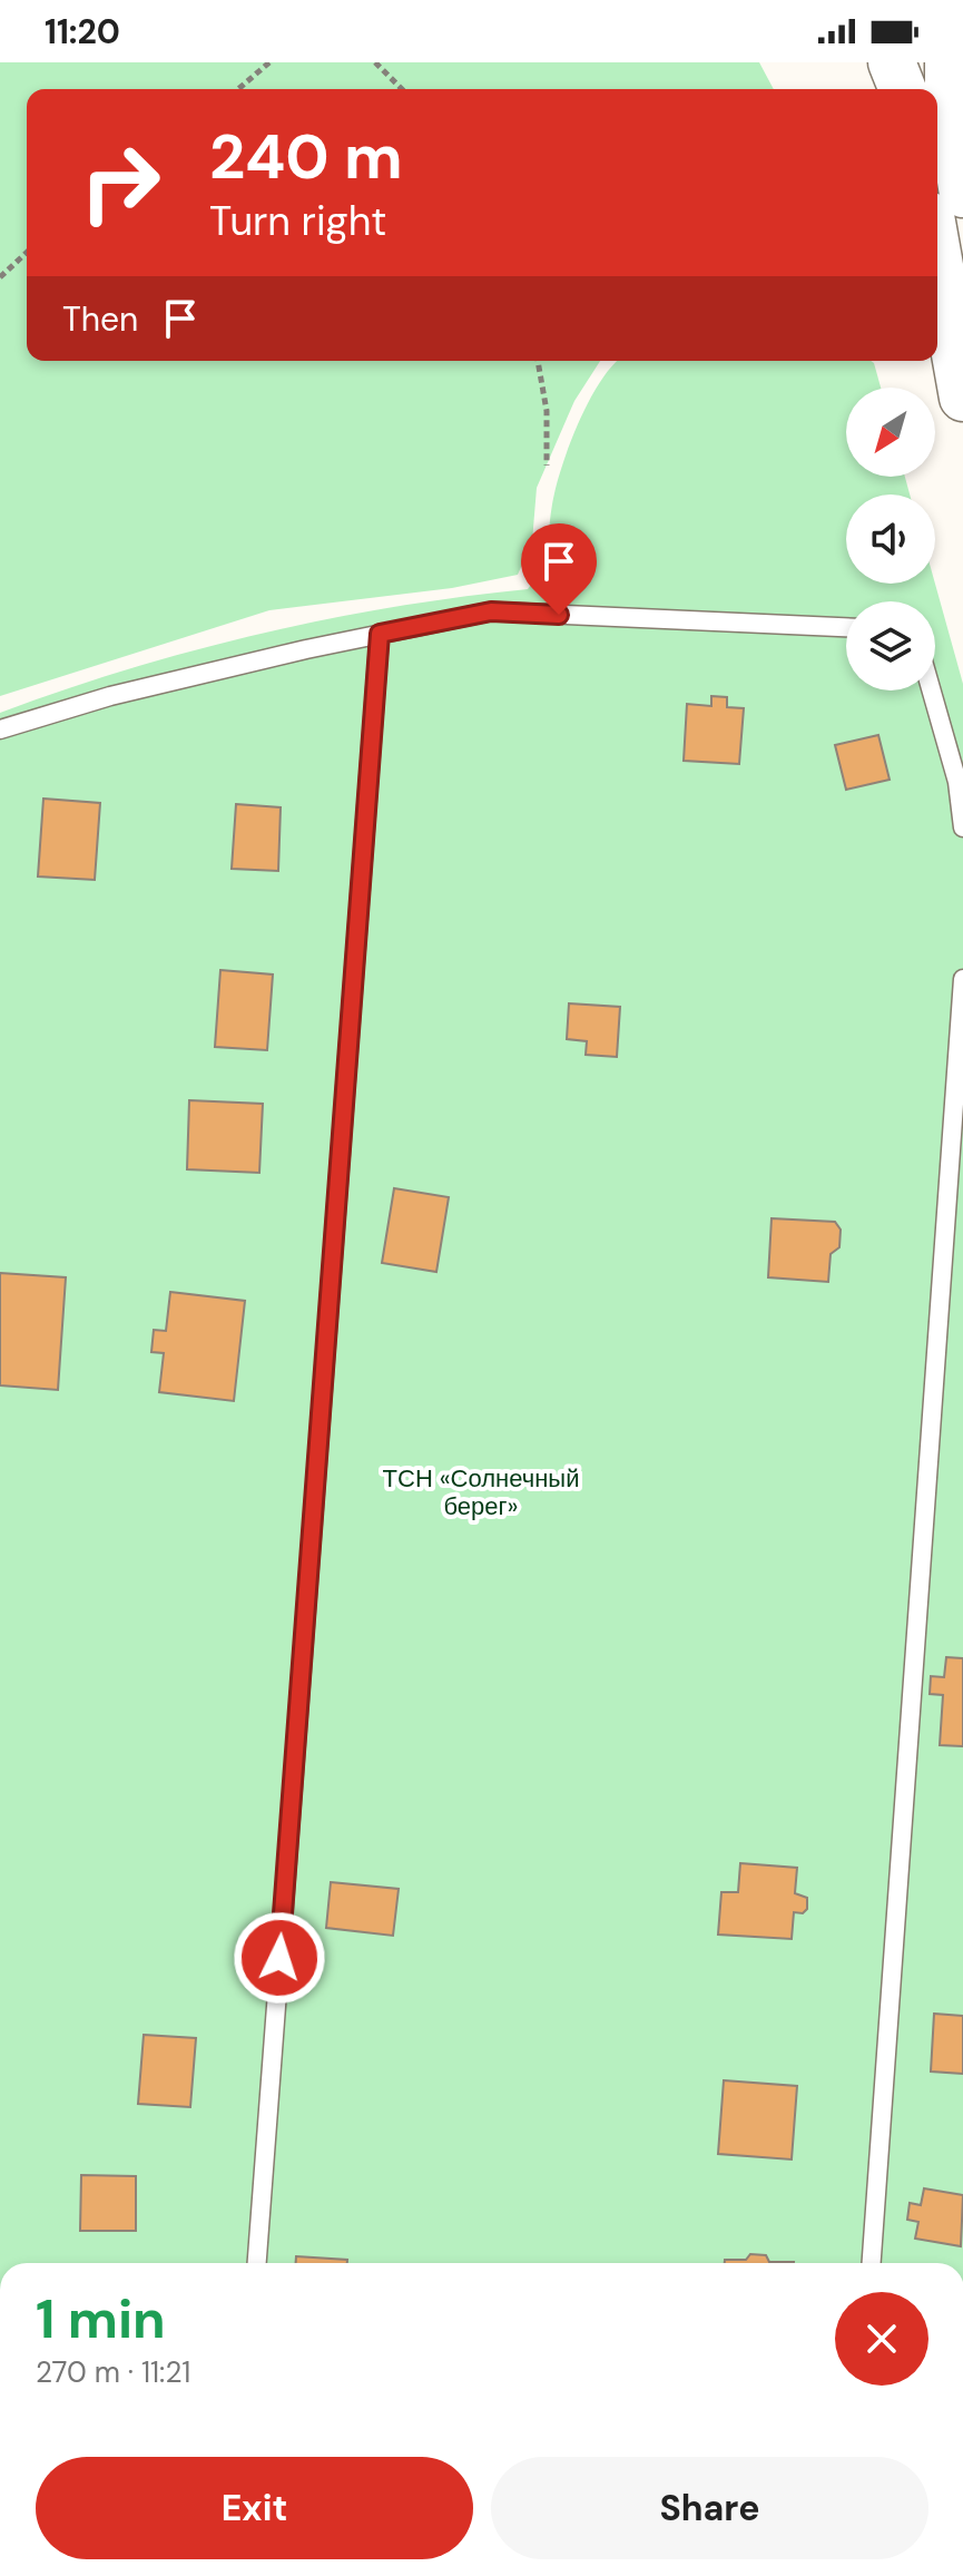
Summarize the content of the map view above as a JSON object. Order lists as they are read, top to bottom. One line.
{"parks":["ТСН «Солнечный берег»"],"north":"bottom left","page":{"status":"11:20","turn":["240 m","Turn right"],"then":"Then","heading":["1 min","270 m · 11:21"],"buttons":["Exit","Share"]}}
